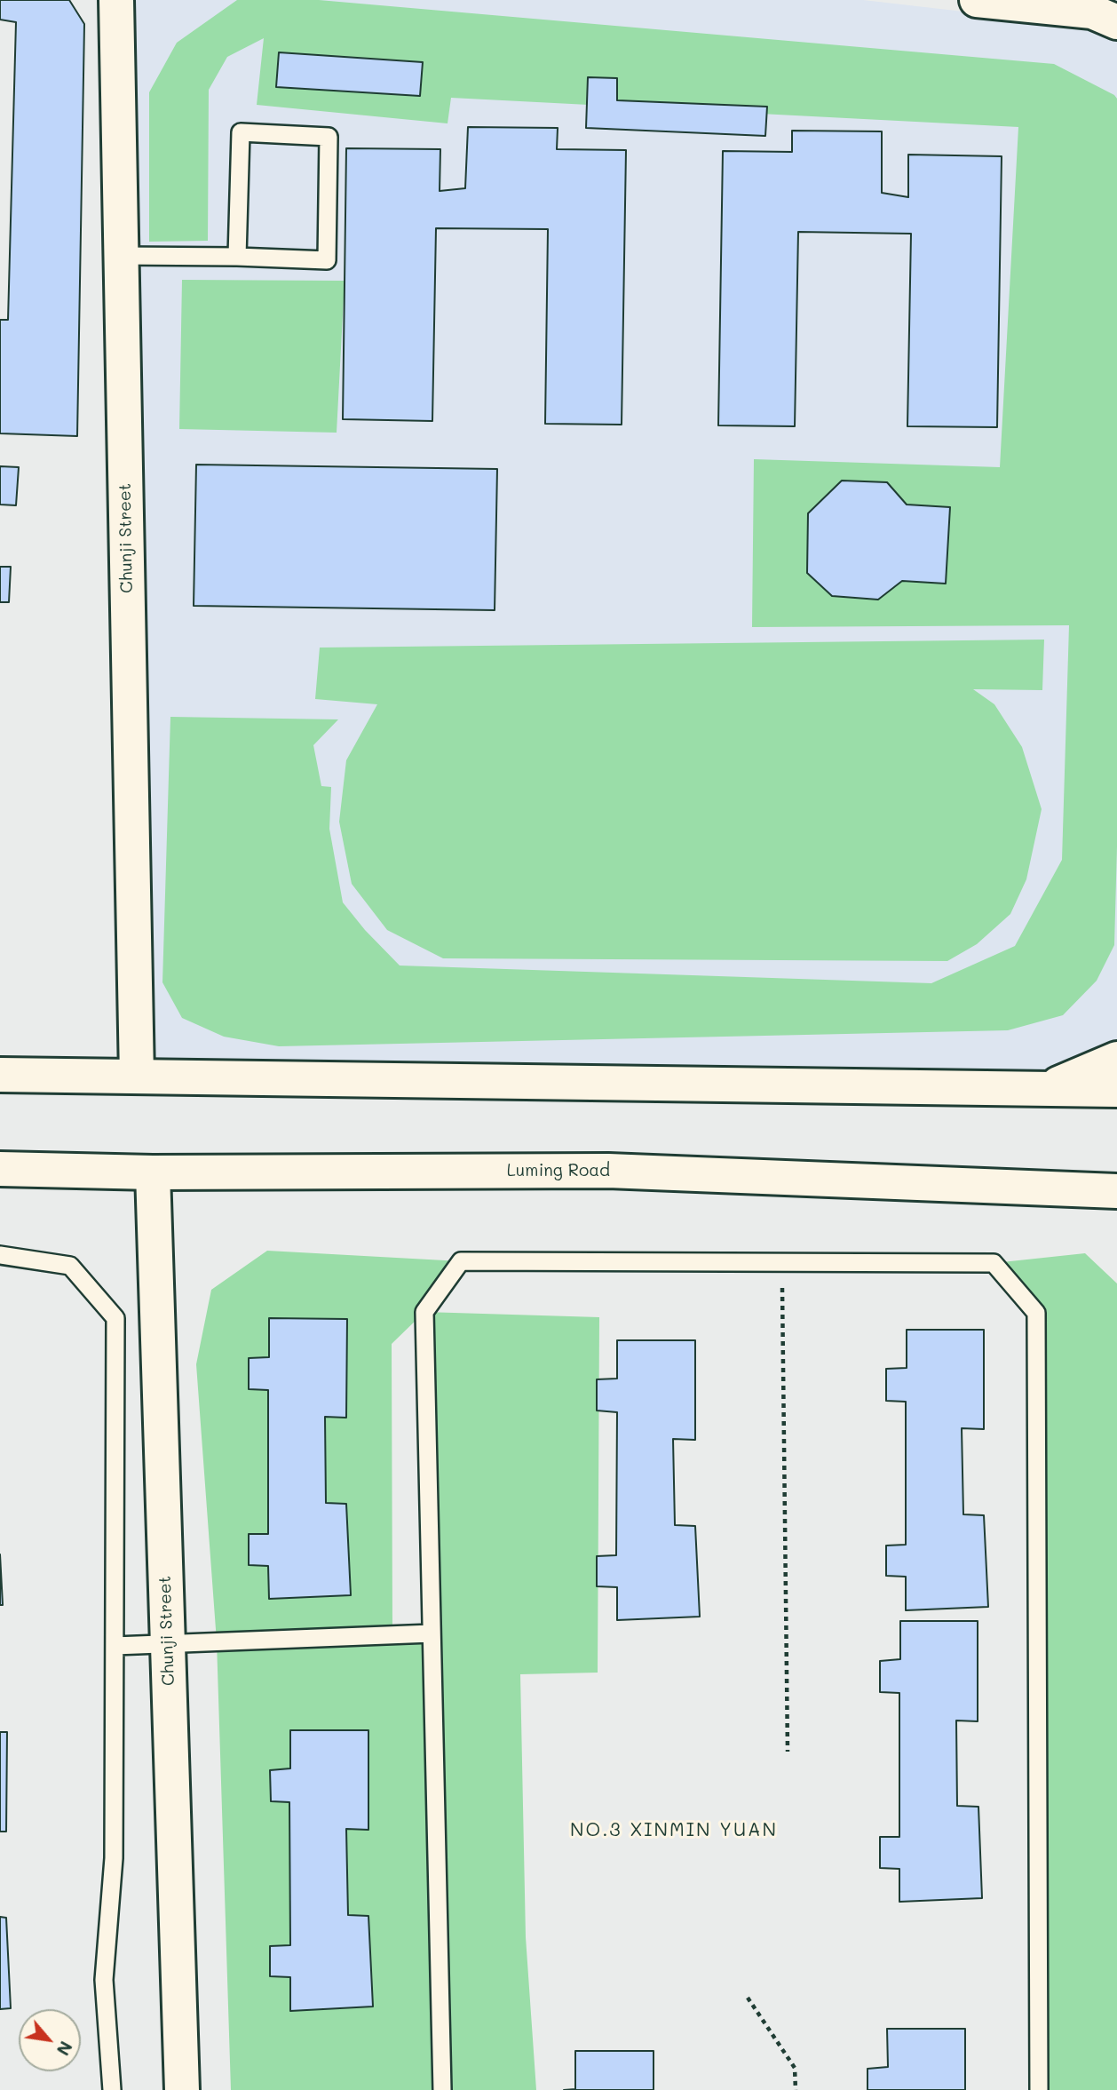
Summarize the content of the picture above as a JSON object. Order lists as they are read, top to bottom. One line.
{"streets":{"main road":["Chunji Street","Luming Road"]},"crossings":[["Chunji Street","Luming Road"]],"districts":["NO.3 XINMIN YUAN"],"north":"bottom right"}
